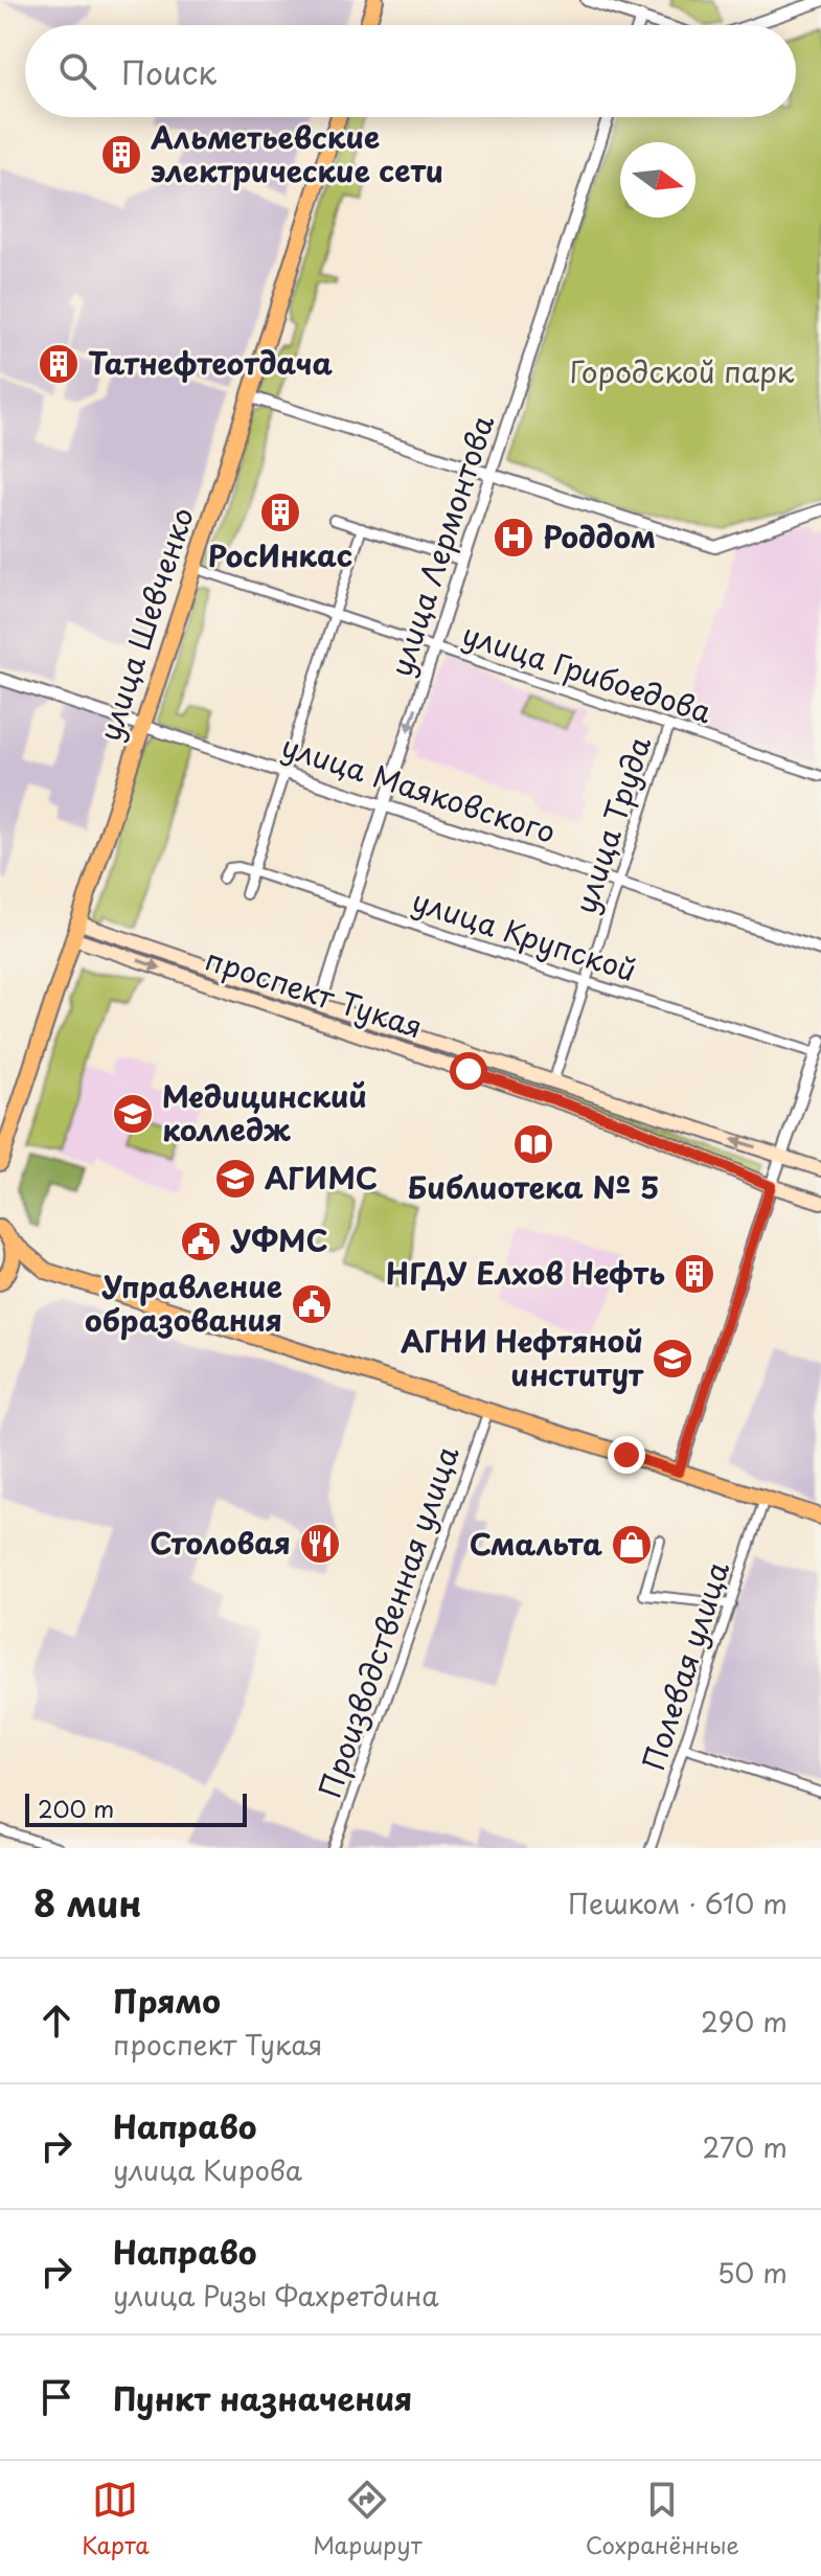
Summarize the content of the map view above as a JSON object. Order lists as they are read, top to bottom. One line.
{"streets":{"main road":["улица Шевченко","проспект Тукая"],"street":["улица Лермонтова","улица Грибоедова","улица Маяковского","улица Труда","улица Крупской","Производственная улица","Полевая улица"]},"crossings":[["улица Лермонтова","улица Грибоедова"],["улица Лермонтова","улица Маяковского"],["улица Лермонтова","улица Крупской"],["улица Лермонтова","проспект Тукая"],["улица Шевченко","улица Грибоедова"],["улица Шевченко","улица Маяковского"],["улица Шевченко","проспект Тукая"],["улица Грибоедова","улица Труда"],["улица Маяковского","улица Труда"],["улица Труда","улица Крупской"],["улица Труда","проспект Тукая"]],"parks":["Городской парк"],"places":{"building":["Альметьевские электрические сети","Татнефтеотдача","РосИнкас","НГДУ Елхов Нефть"],"hospital":["Роддом"],"school or university":["Медицинский колледж","АГИМС","АГНИ Нефтяной институт"],"library":["Библиотека № 5"],"public building":["УФМС","Управление образования"],"restaurant":["Столовая"],"shop":["Смальта"]},"scale_bar":"200 m","north":"right","page":{"search":"Поиск","scale":"200 m","heading":["8 мин","Пешком · 610 m"],"list":[["Прямо","проспект Тукая","290 m"],["Направо","улица Кирова","270 m"],["Направо","улица Ризы Фахретдина","50 m"],"Пункт назначения"],"nav":["Карта","Маршрут","Сохранённые"]}}
